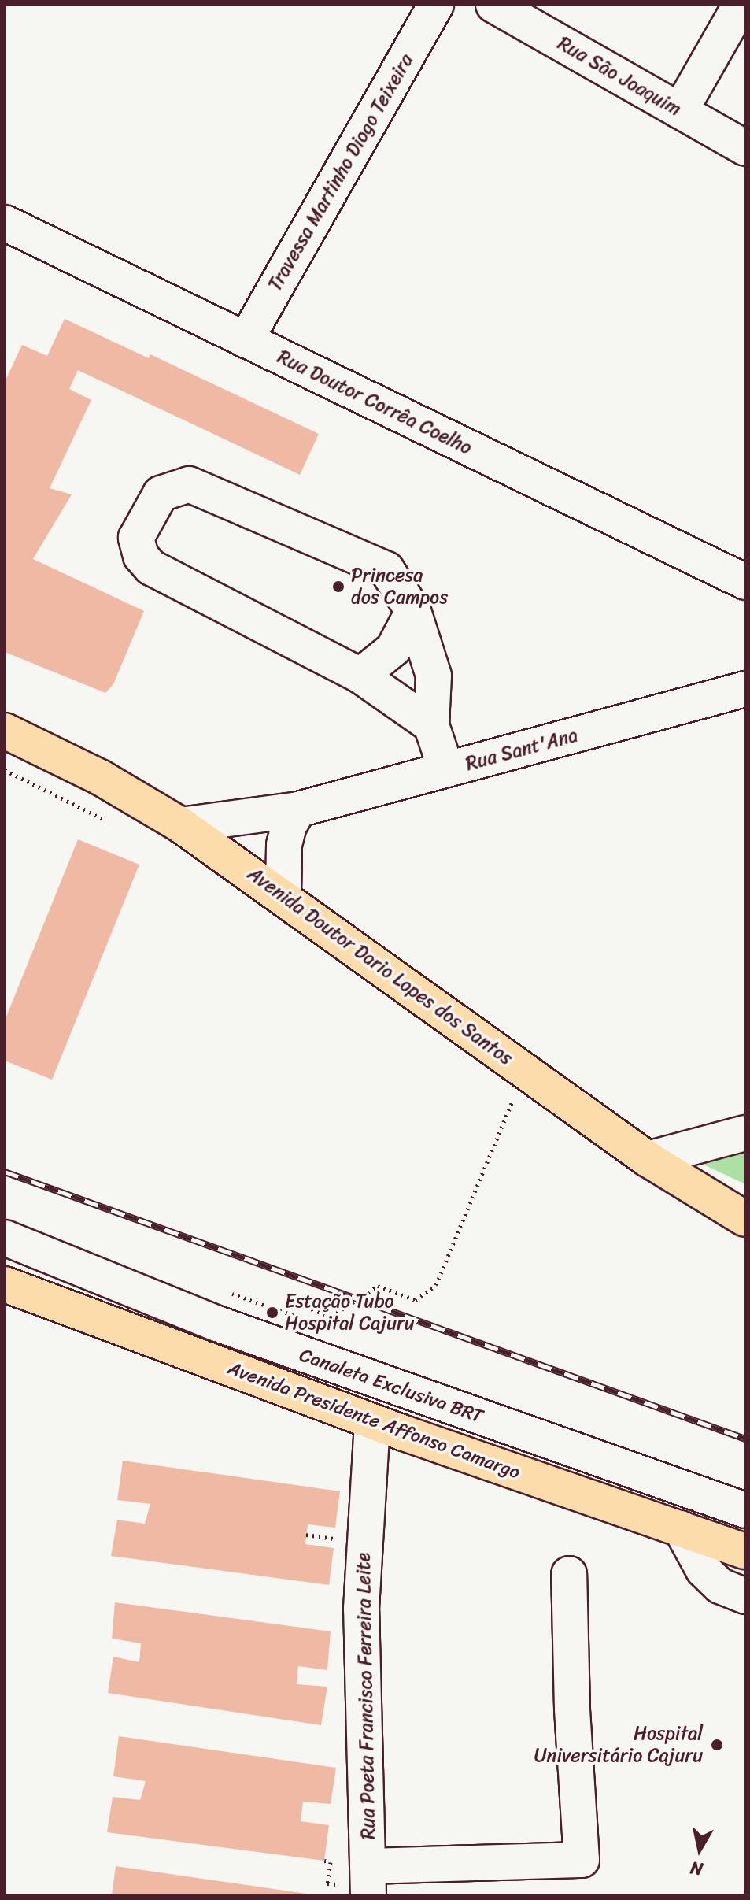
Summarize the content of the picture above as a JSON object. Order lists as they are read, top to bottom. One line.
{"streets":{"main road":["Avenida Doutor Dario Lopes dos Santos","Avenida Presidente Affonso Camargo"],"street":["Rua São Joaquim","Travessa Martinho Diogo Teixeira","Rua Doutor Corrêa Coelho","Rua Sant'Ana","Canaleta Exclusiva BRT","Rua Poeta Francisco Ferreira Leite"]},"crossings":[["Travessa Martinho Diogo Teixeira","Rua Doutor Corrêa Coelho"],["Rua Sant'Ana","Avenida Doutor Dario Lopes dos Santos"],["Avenida Presidente Affonso Camargo","Rua Poeta Francisco Ferreira Leite"]],"places":["Princesa dos Campos","Estação Tubo Hospital Cajuru","Hospital Universitário Cajuru"],"north":"bottom"}
